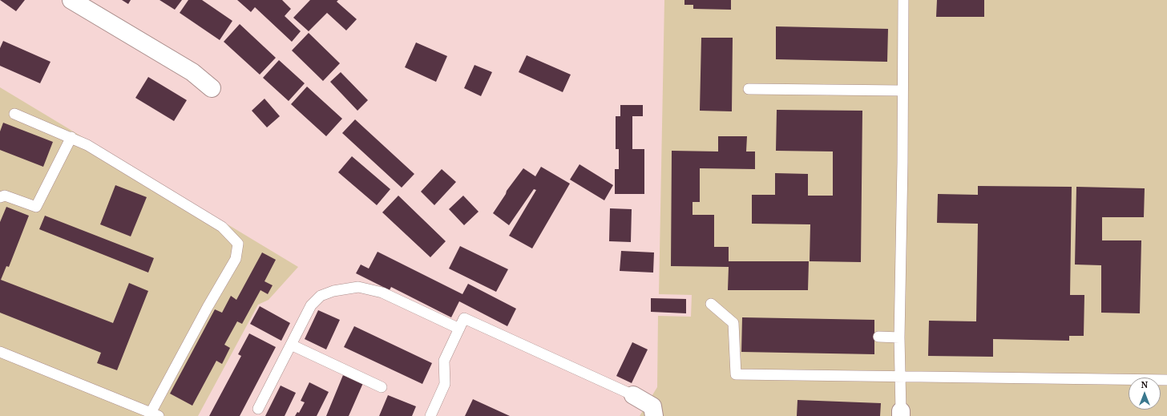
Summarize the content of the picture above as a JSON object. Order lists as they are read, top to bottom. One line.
{"north":"top"}
